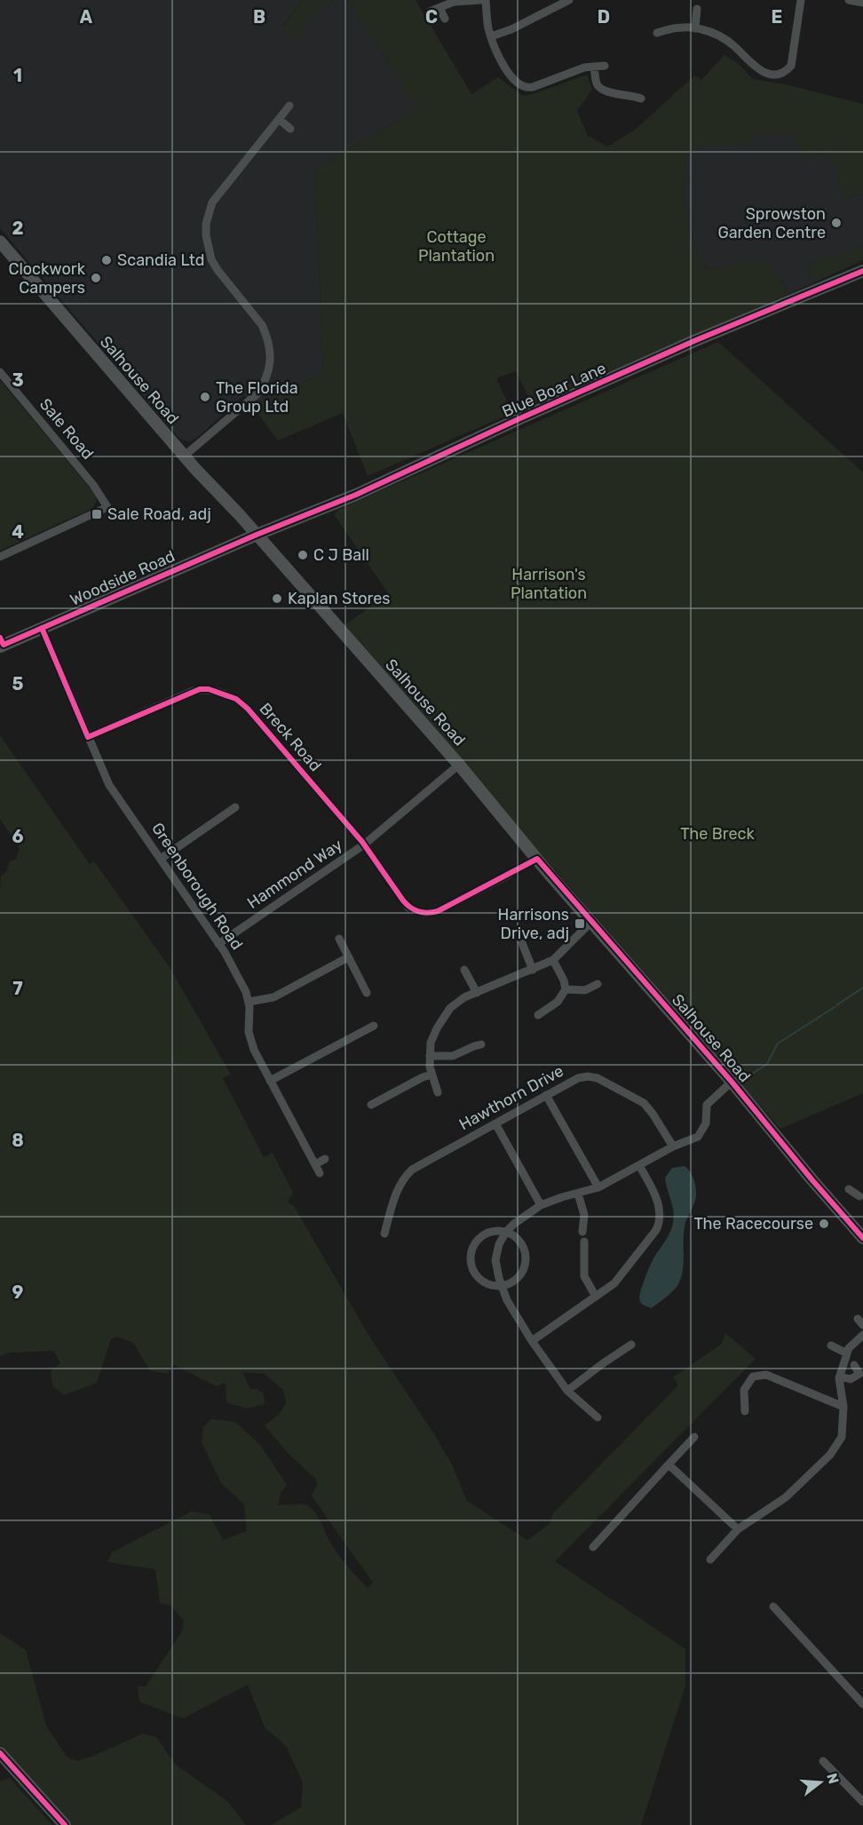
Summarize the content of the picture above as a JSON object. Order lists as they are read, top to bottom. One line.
{"streets":{"street":["Salhouse Road","Blue Boar Lane","Sale Road","Woodside Road","Breck Road","Hammond Way","Greenborough Road","Hawthorn Drive"]},"crossings":[["Salhouse Road","Blue Boar Lane"],["Salhouse Road","Woodside Road"],["Salhouse Road","Hammond Way"],["Blue Boar Lane","Woodside Road"],["Woodside Road","Greenborough Road"],["Breck Road","Hammond Way"],["Breck Road","Greenborough Road"],["Hammond Way","Greenborough Road"]],"parks":["Cottage Plantation","Harrison's Plantation","The Breck"],"places":{"other":["Sprowston Garden Centre","Scandia Ltd","Clockwork Campers","The Florida Group Ltd","C J Ball","Kaplan Stores","The Racecourse"],"transit":["Sale Road, adj","Harrisons Drive, adj"]},"north":"right","grid":{"columns":["A","B","C","D","E"],"rows":["1","2","3","4","5","6","7","8","9"]}}
